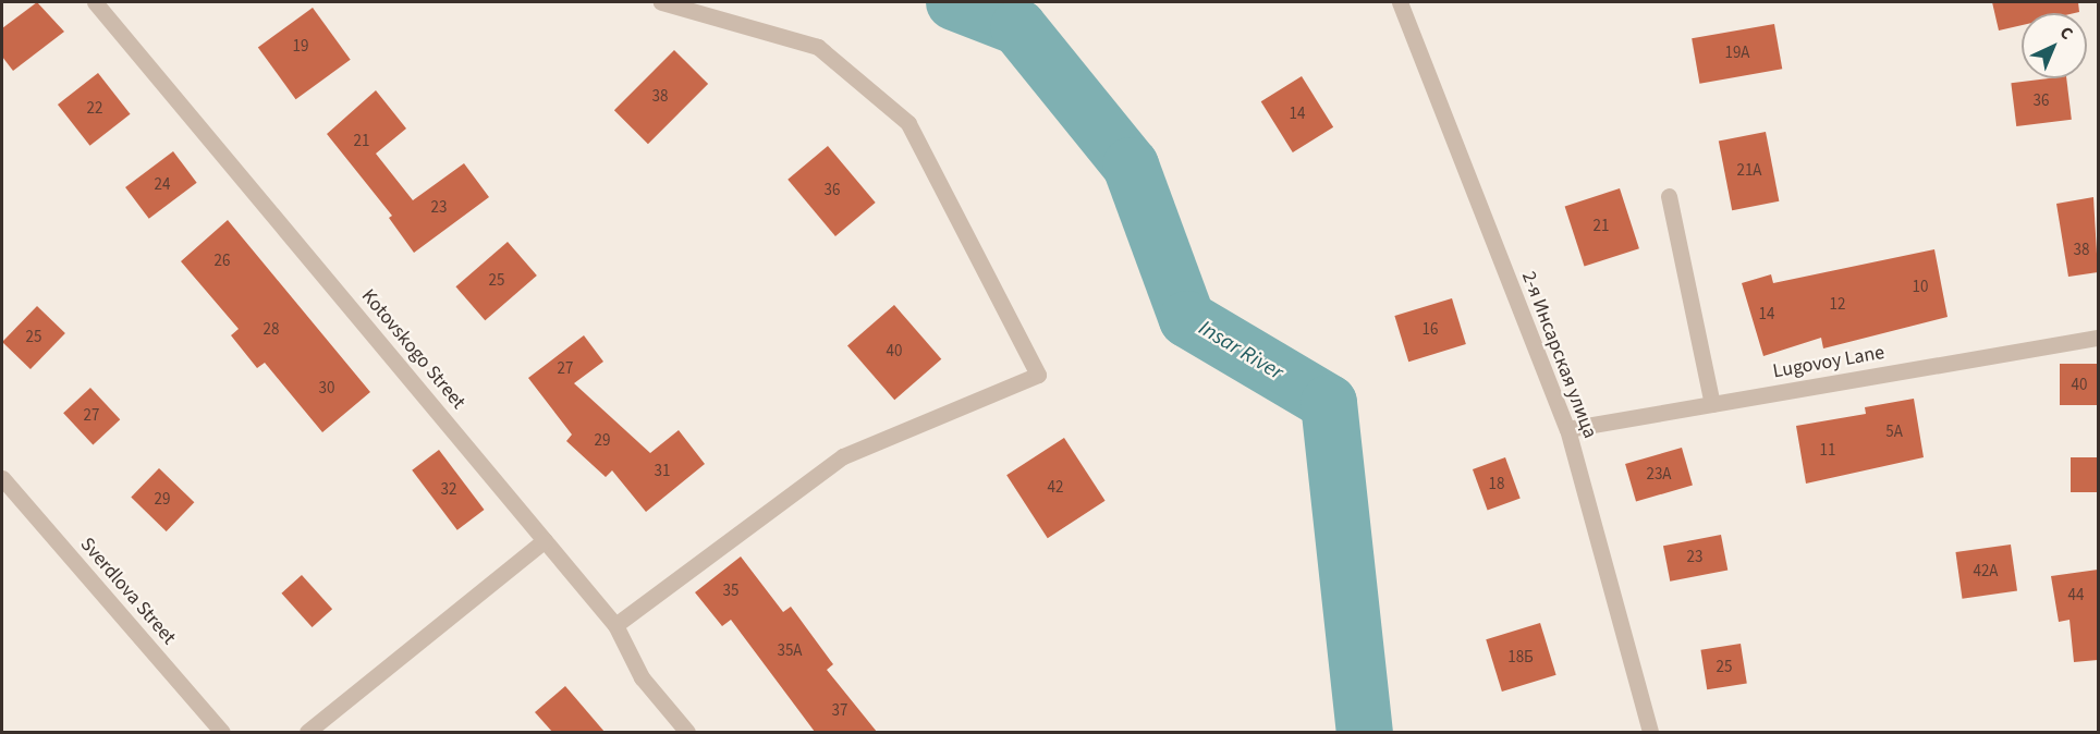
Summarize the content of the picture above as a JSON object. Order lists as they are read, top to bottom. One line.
{"streets":{"street":["Kotovskogo Street","2-я Инсарская улица","Lugovoy Lane","Sverdlova Street"]},"crossings":[["2-я Инсарская улица","Lugovoy Lane"]],"water":["Insar River"],"house_numbers":["19","19А","38","36","22","14","21","21А","24","36","23","21","38","26","25","10","12","14","28","16","25","40","27","40","30","27","5А","29","11","31","23А","18","42","32","29","23","42А","35","44","35А","18Б","25","37"],"north":"top right"}
